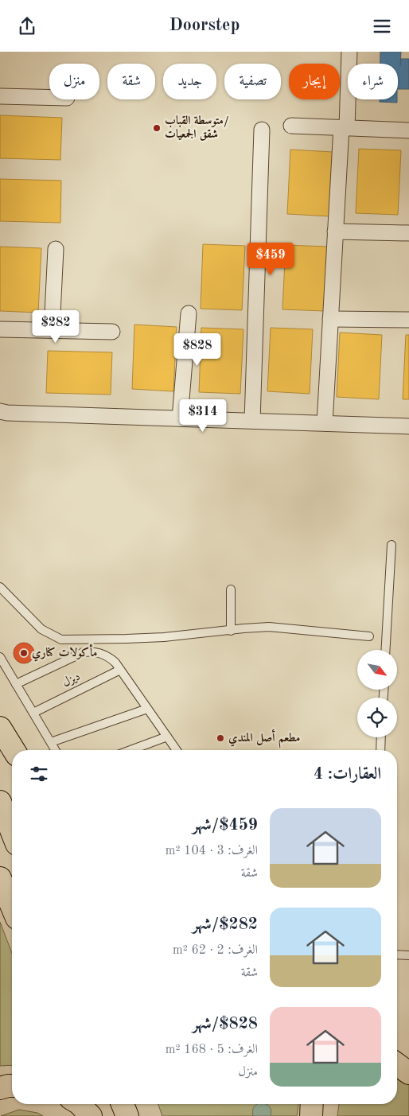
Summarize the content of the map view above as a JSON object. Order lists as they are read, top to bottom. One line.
{"streets":{"lane":["ديزل"]},"places":["متوسطة القباب/ شقق الجمعيات","مأكولات كناري","مطعم أصل المندي"],"north":"bottom right","page":{"header":"Doorstep","chip":["شراء","إيجار","تصفية","جديد","شقة","منزل"],"price":["$459","$282","$828","$314"],"heading":"العقارات: 4","list":[{"name":"$459/شهر","note":"الغرف: 3 · 104 m² · شقة"},{"name":"$282/شهر","note":"الغرف: 2 · 62 m² · شقة"},{"name":"$828/شهر","note":"الغرف: 5 · 168 m² · منزل"}]}}
